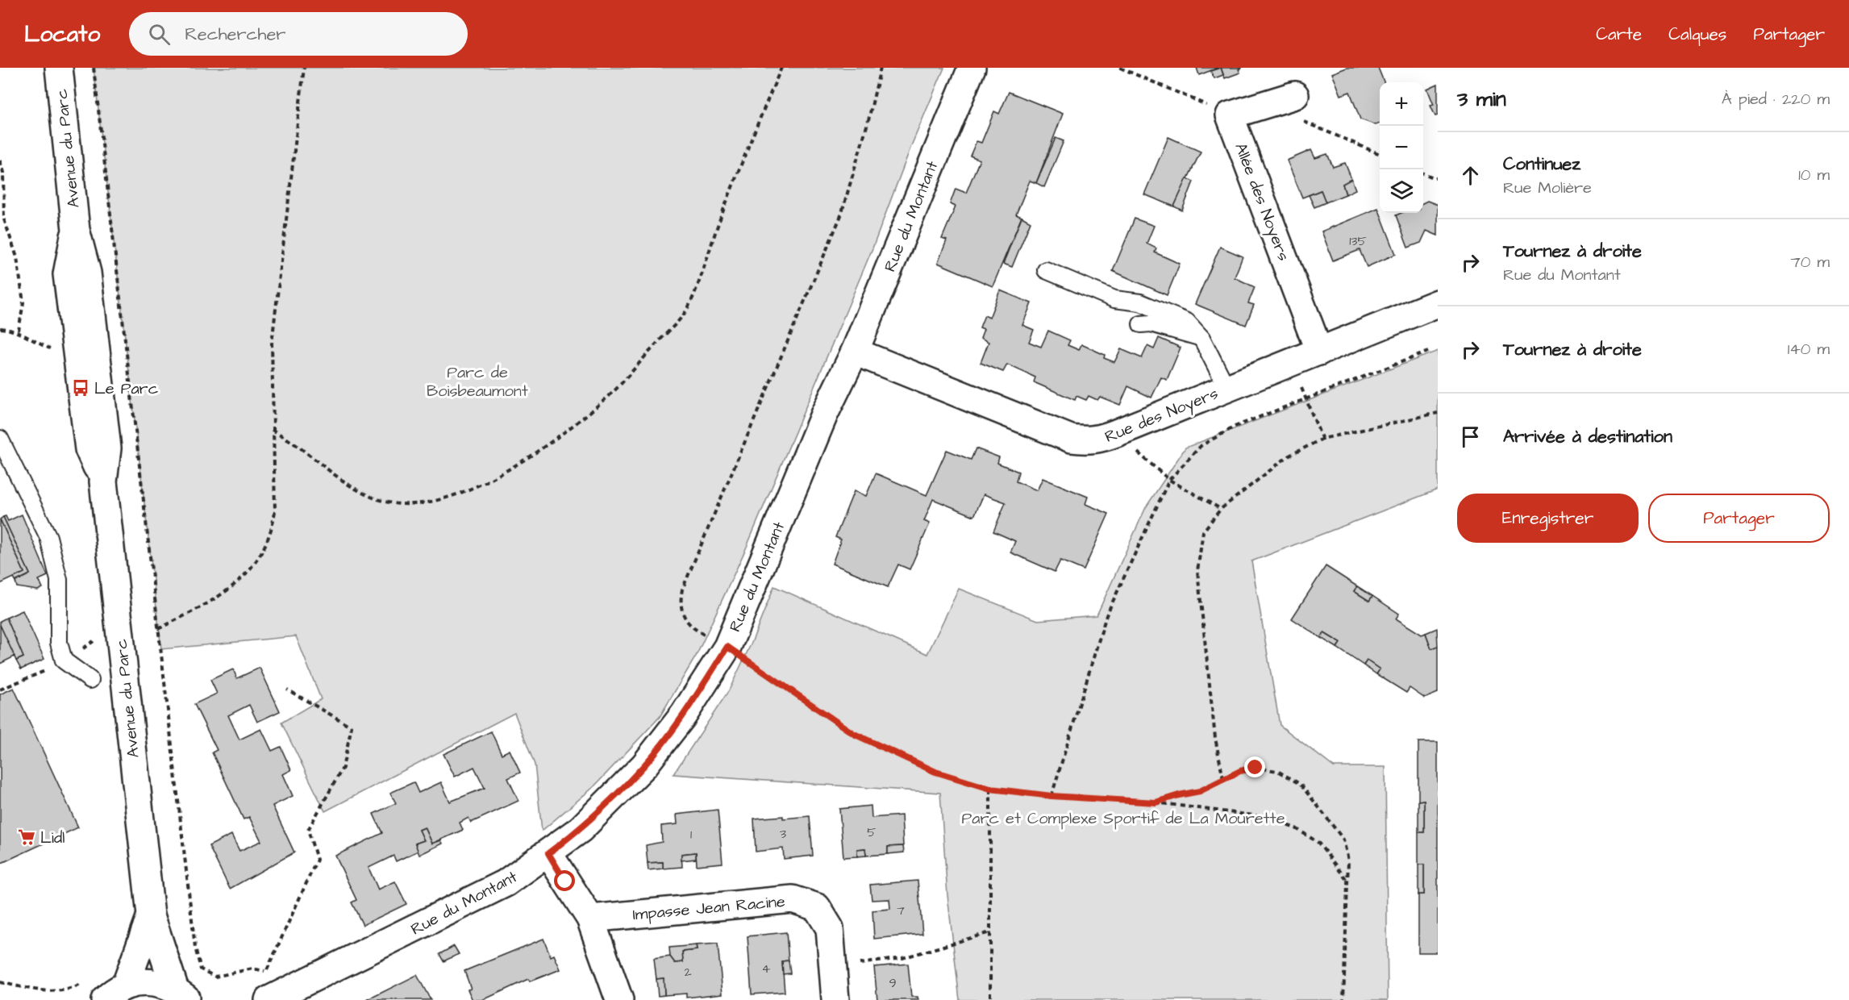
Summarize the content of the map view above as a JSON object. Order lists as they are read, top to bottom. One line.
{"streets":{"street":["Avenue du Parc","Allée des Noyers","Rue du Montant","Rue des Noyers","Impasse Jean Racine"]},"crossings":[["Allée des Noyers","Rue des Noyers"],["Rue du Montant","Rue des Noyers"]],"parks":["Parc de Boisbeaumont","Parc et Complexe Sportif de La Mourette"],"places":{"bus stop":["Le Parc"],"supermarket":["Lidl"]},"house_numbers":["135","5","3","1","7","4","2","9"],"page":{"header":"Locato","search":"Rechercher","nav":["Carte","Calques","Partager"],"heading":["3 min","À pied · 220 m"],"map_buttons":["+","−"],"list":[["Continuez","Rue Molière","10 m"],["Tournez à droite","Rue du Montant","70 m"],["Tournez à droite","140 m"],"Arrivée à destination"],"buttons":["Enregistrer","Partager"]}}
